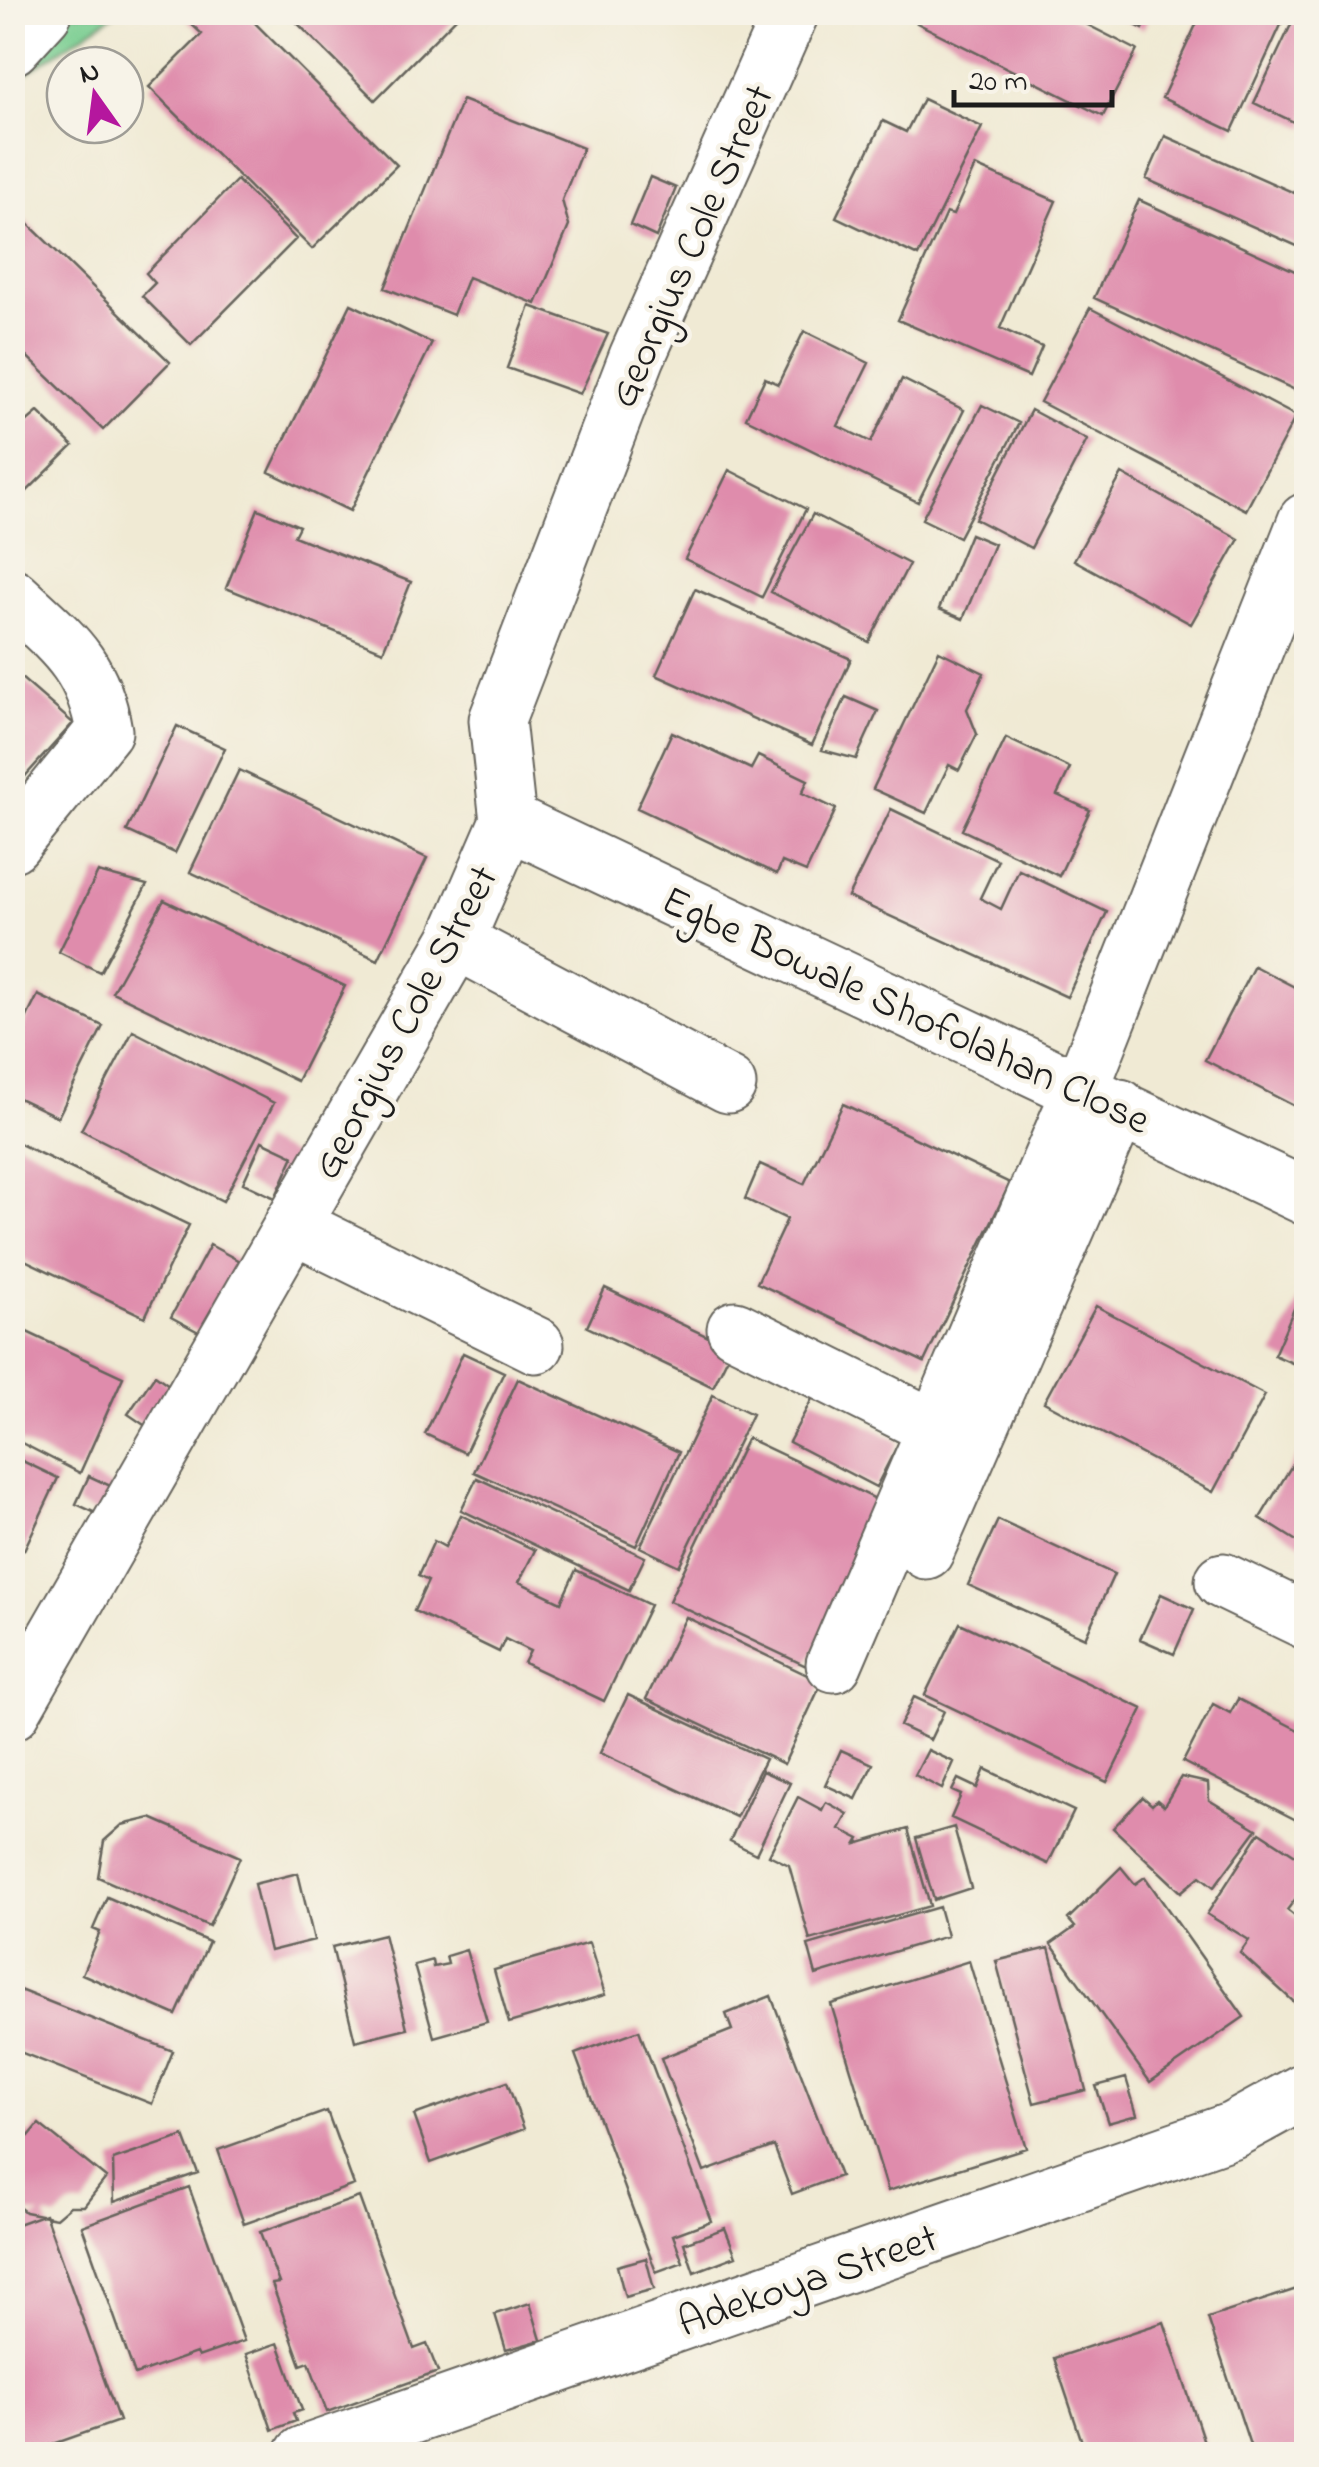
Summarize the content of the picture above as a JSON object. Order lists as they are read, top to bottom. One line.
{"streets":{"street":["Georgius Cole Street","Egbe Bowale Shofolahan Close","Adekoya Street"]},"crossings":[["Georgius Cole Street","Egbe Bowale Shofolahan Close"]],"scale_bar":"20 m","north":"top"}
